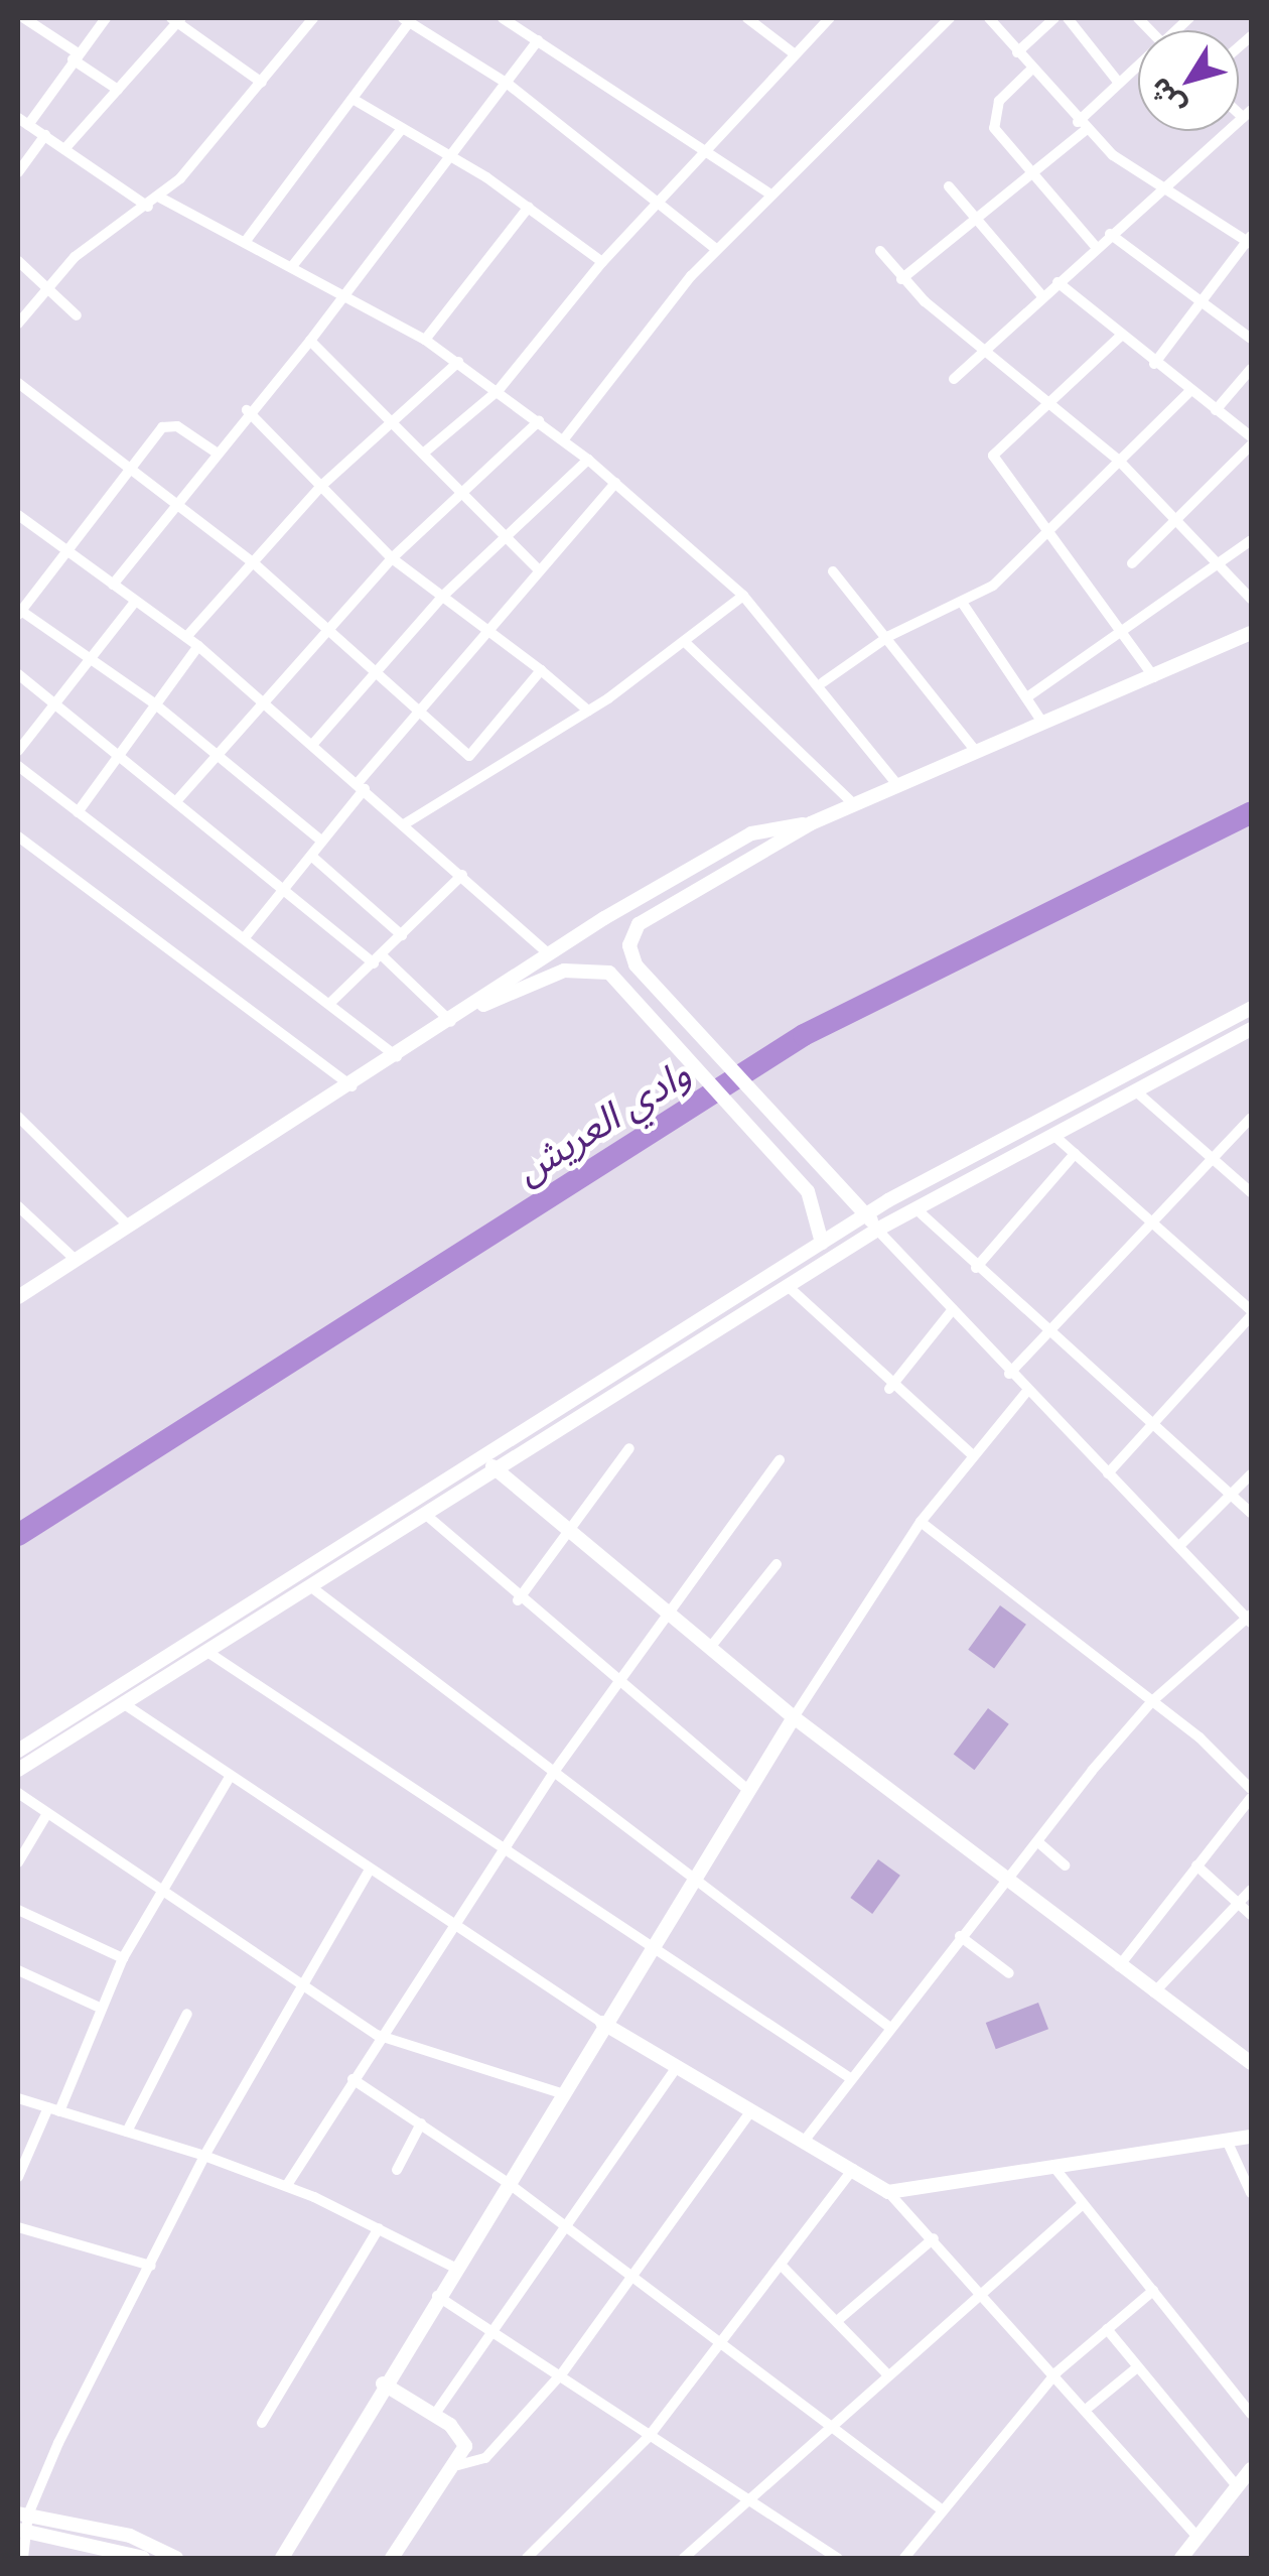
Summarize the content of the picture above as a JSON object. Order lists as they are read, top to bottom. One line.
{"water":["وادي العريش"],"north":"bottom left"}
